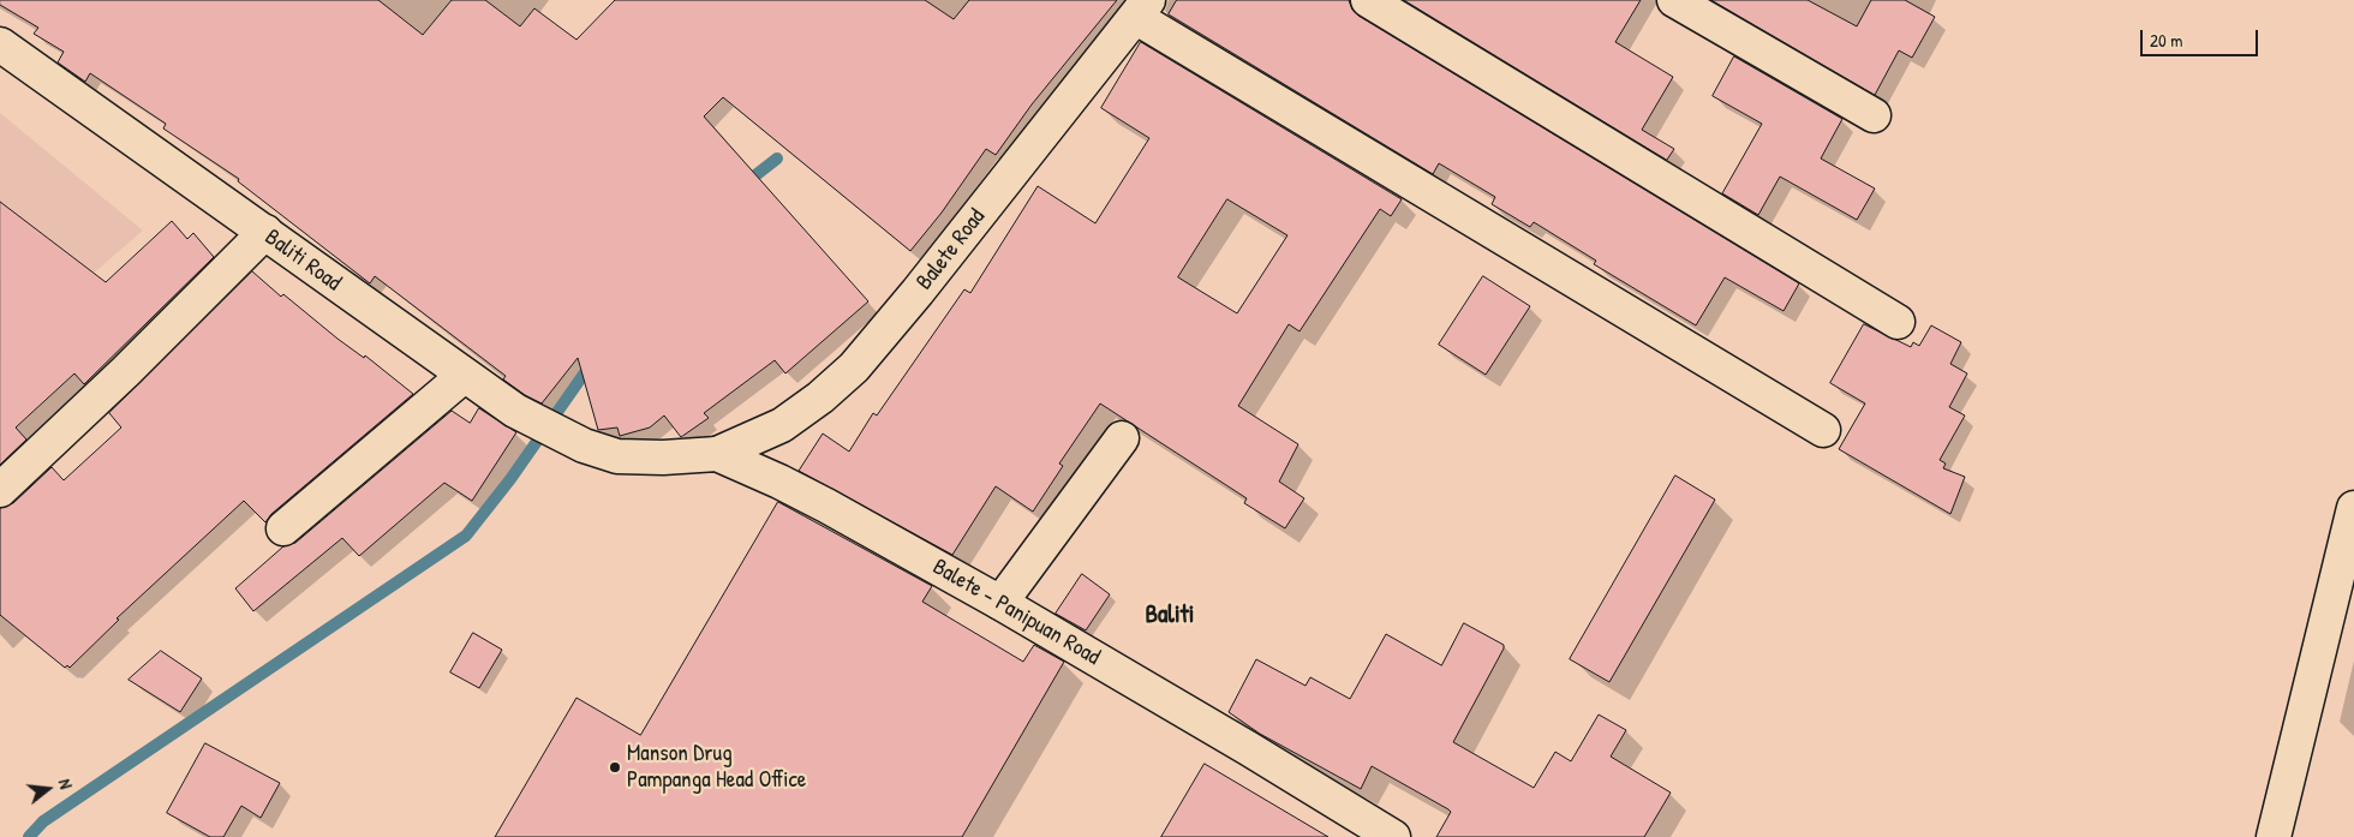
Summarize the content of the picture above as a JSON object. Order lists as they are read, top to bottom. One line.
{"streets":{"street":["Balete Road","Baliti Road","Balete - Panipuan Road"]},"crossings":[["Balete Road","Baliti Road"],["Balete Road","Balete - Panipuan Road"],["Baliti Road","Balete - Panipuan Road"]],"districts":["Baliti"],"places":["Manson Drug Pampanga Head Office"],"scale_bar":"20 m","north":"right"}
